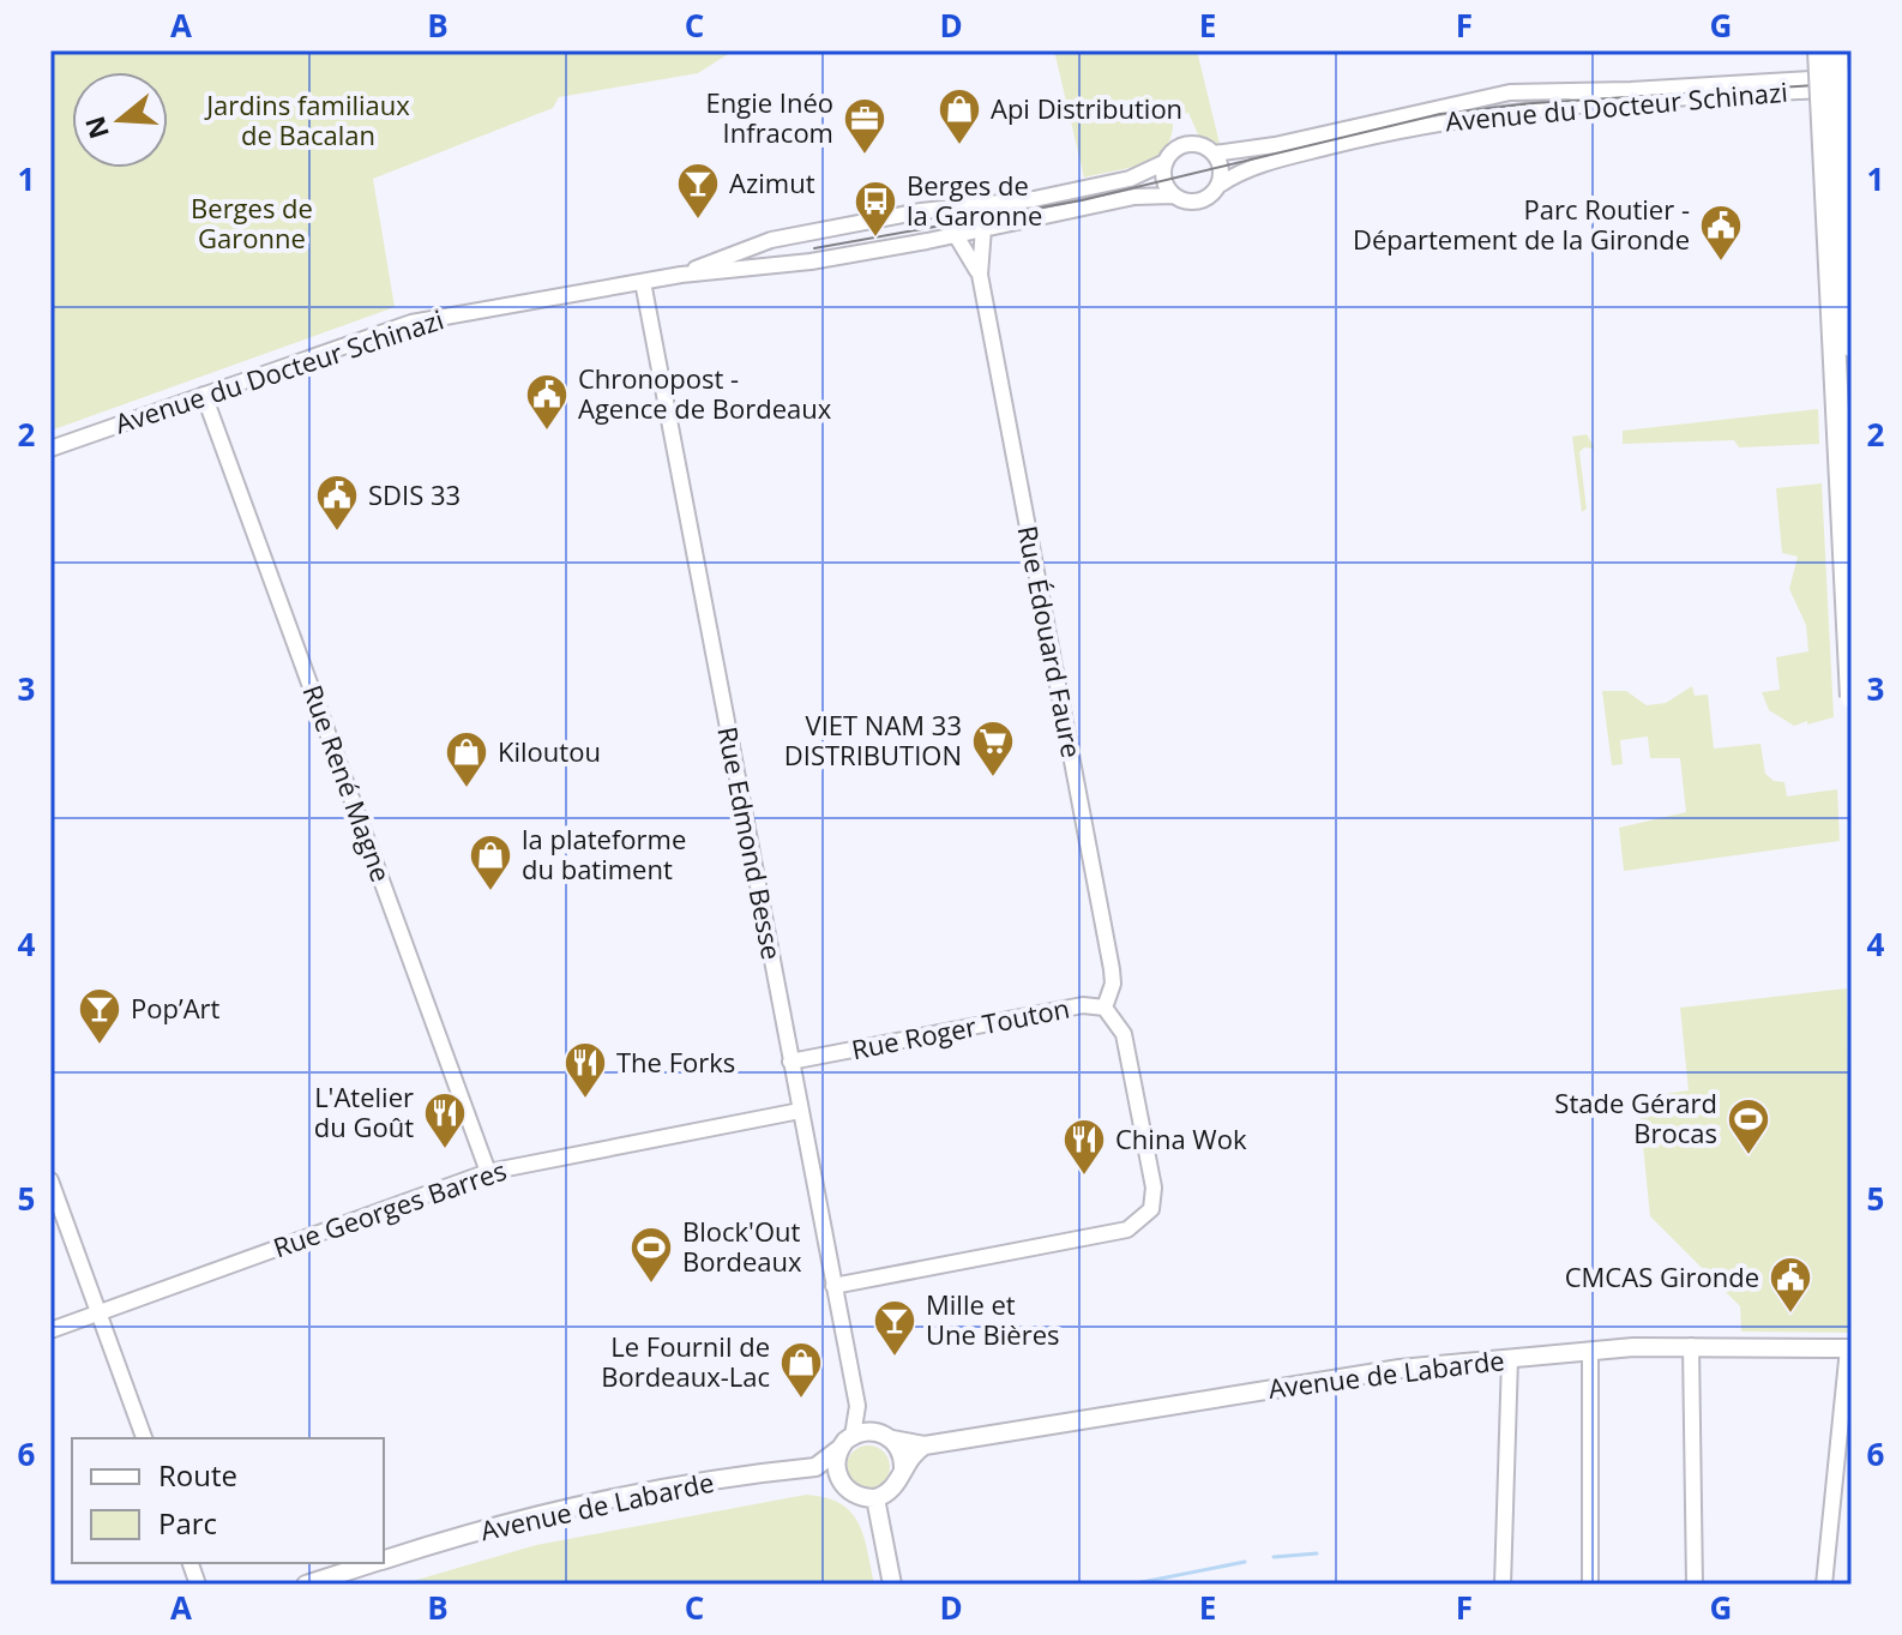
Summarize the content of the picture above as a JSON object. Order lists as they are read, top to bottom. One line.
{"streets":{"main road":["Avenue de Labarde"],"street":["Avenue du Docteur Schinazi","Rue Édouard Faure","Rue René Magne","Rue Edmond Besse","Rue Roger Touton","Rue Georges Barres"]},"crossings":[["Avenue du Docteur Schinazi","Rue Édouard Faure"],["Avenue du Docteur Schinazi","Rue René Magne"],["Avenue du Docteur Schinazi","Rue Edmond Besse"],["Rue Édouard Faure","Rue Roger Touton"],["Rue René Magne","Rue Georges Barres"],["Rue Edmond Besse","Rue Roger Touton"],["Rue Edmond Besse","Rue Georges Barres"],["Rue Edmond Besse","Avenue de Labarde"]],"parks":["Jardins familiaux de Bacalan","Berges de Garonne"],"places":{"shop":["Api Distribution","Kiloutou","la plateforme du batiment","Le Fournil de Bordeaux-Lac"],"office":["Engie Inéo Infracom"],"bar":["Azimut","Pop’Art","Mille et Une Bières"],"bus stop":["Berges de la Garonne"],"public building":["Parc Routier - Département de la Gironde","Chronopost - Agence de Bordeaux","SDIS 33","CMCAS Gironde"],"supermarket":["VIET NAM 33 DISTRIBUTION"],"restaurant":["The Forks","L'Atelier du Goût","China Wok"],"sports":["Stade Gérard Brocas","Block'Out Bordeaux"]},"legend":["Route","Parc"],"north":"left","grid":{"columns":["A","B","C","D","E","F","G"],"rows":["1","2","3","4","5","6"]}}
